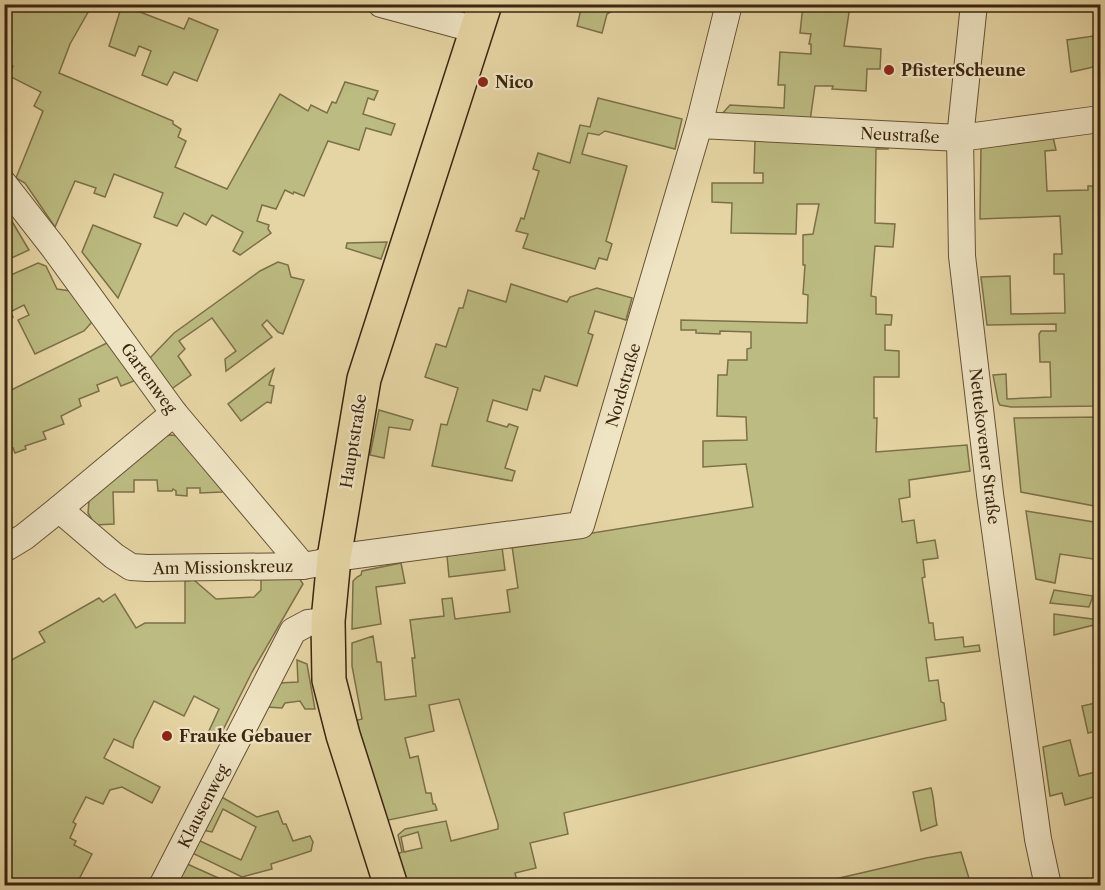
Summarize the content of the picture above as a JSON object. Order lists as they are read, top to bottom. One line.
{"streets":{"main road":["Hauptstraße"],"street":["Neustraße","Gartenweg","Nordstraße","Nettekovener Straße","Am Missionskreuz","Klausenweg"]},"crossings":[["Neustraße","Nordstraße"],["Neustraße","Nettekovener Straße"],["Gartenweg","Nordstraße"],["Gartenweg","Hauptstraße"],["Gartenweg","Am Missionskreuz"],["Nordstraße","Hauptstraße"],["Nordstraße","Am Missionskreuz"],["Hauptstraße","Am Missionskreuz"],["Hauptstraße","Klausenweg"]],"places":["PfisterScheune","Nico","Frauke Gebauer"]}
